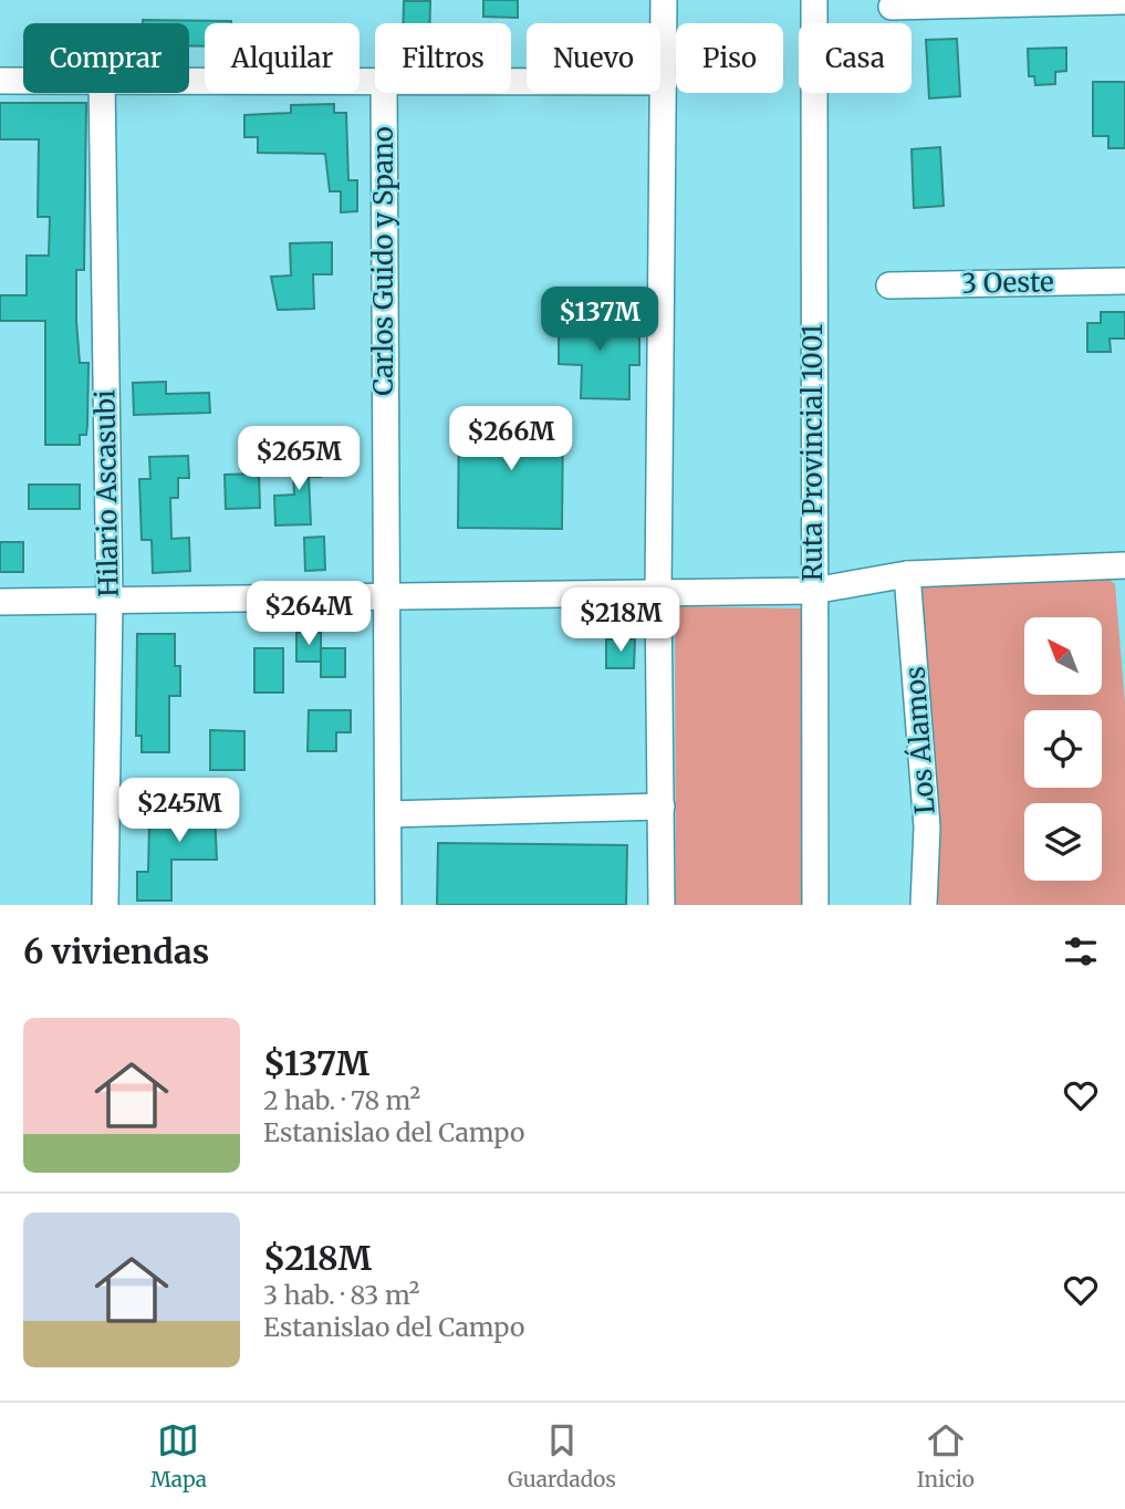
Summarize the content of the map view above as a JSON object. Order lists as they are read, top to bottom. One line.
{"streets":{"street":["Carlos Guido y Spano","3 Oeste","Ruta Provincial 1001","Hilario Ascasubi","Los Álamos"]},"north":"top left","page":{"chip":["Comprar","Alquilar","Filtros","Nuevo","Piso","Casa"],"price":["$137M","$266M","$265M","$264M","$218M","$245M"],"heading":"6 viviendas","list":[{"name":"$137M","note":"2 hab. · 78 m² · Estanislao del Campo"},{"name":"$218M","note":"3 hab. · 83 m² · Estanislao del Campo"}],"tabs":["Mapa","Guardados","Inicio"]}}
